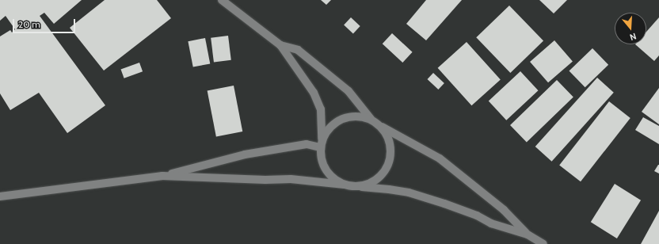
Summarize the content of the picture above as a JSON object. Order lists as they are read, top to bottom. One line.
{"scale_bar":"20 m","north":"bottom"}
